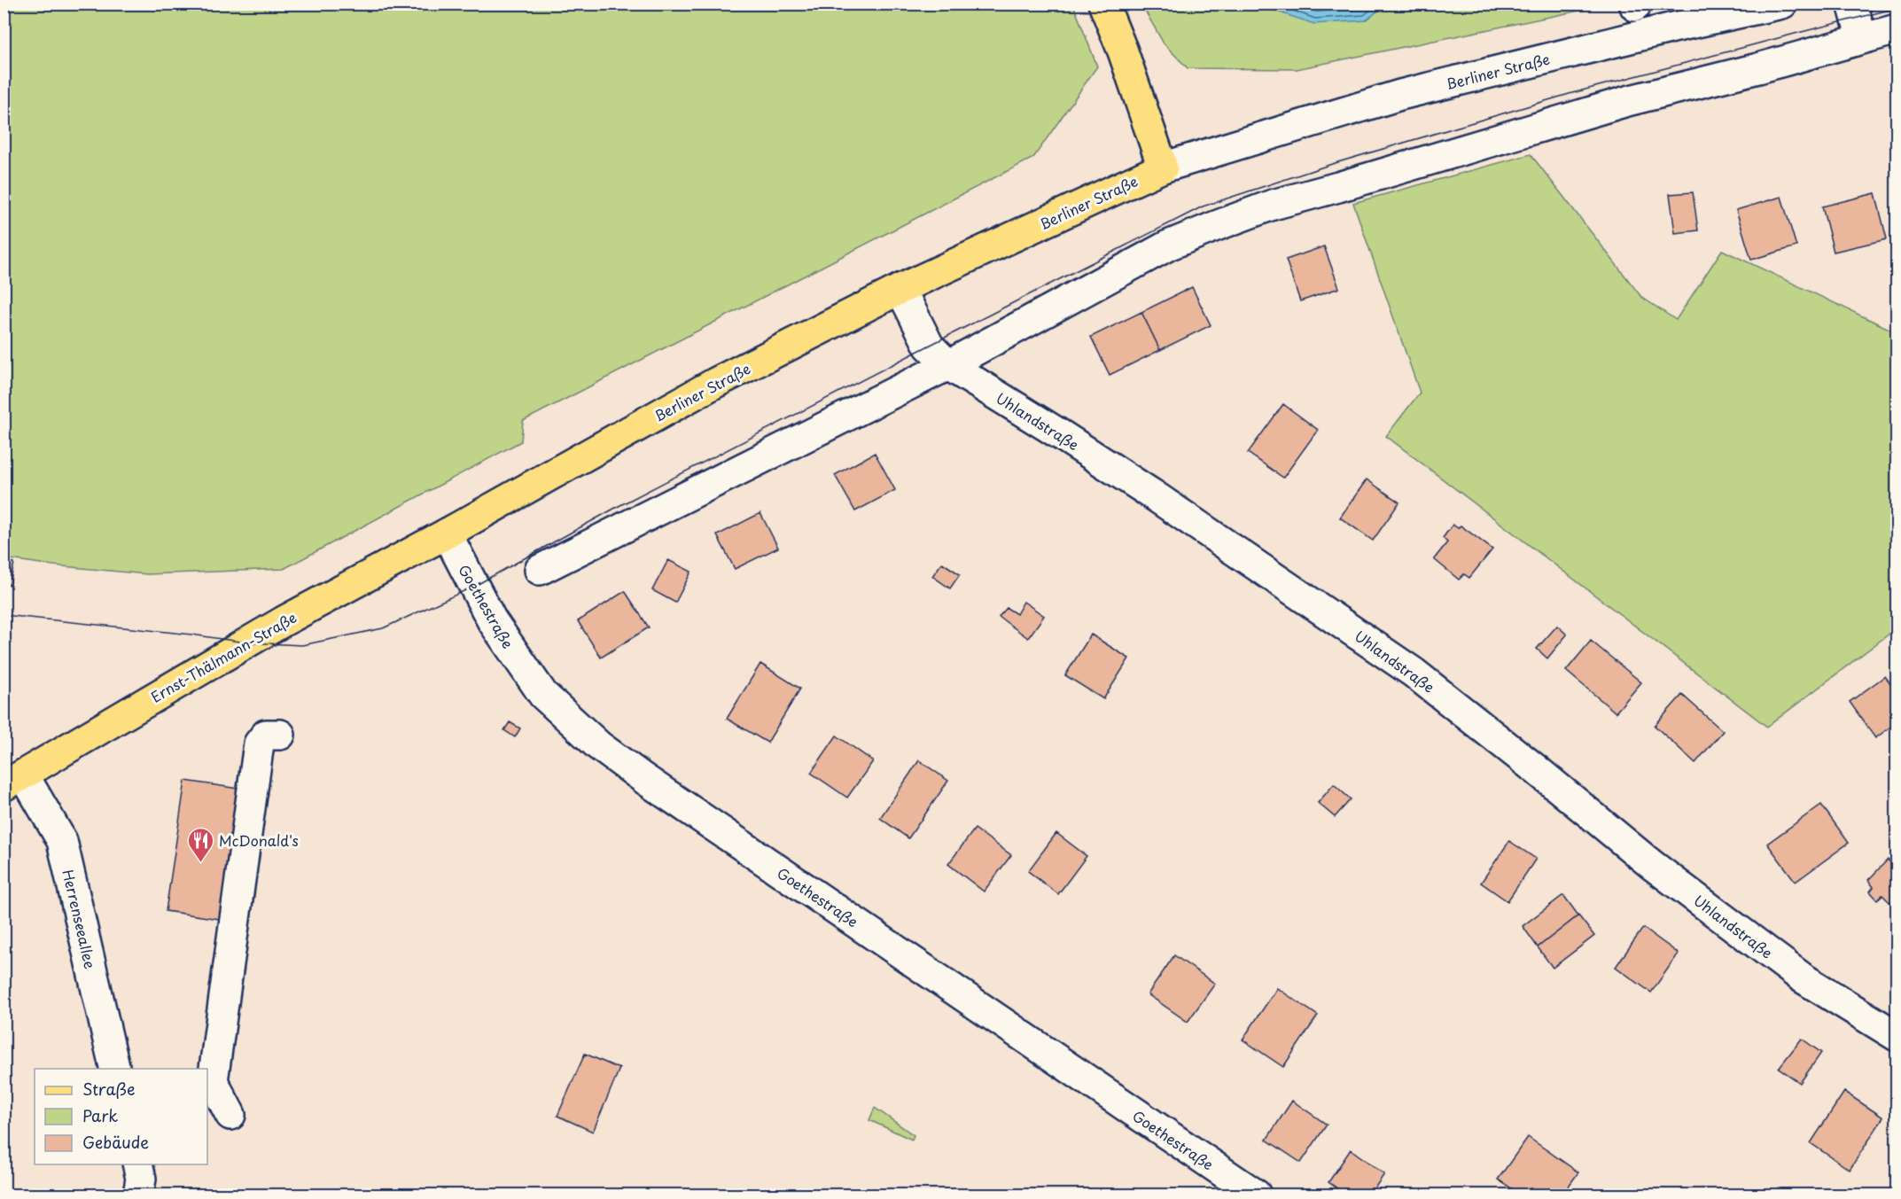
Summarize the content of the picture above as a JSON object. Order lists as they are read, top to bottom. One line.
{"streets":{"main road":["Berliner Straße","Ernst-Thälmann-Straße"],"street":["Uhlandstraße","Goethestraße","Herrenseeallee"]},"crossings":[["Berliner Straße","Uhlandstraße"],["Berliner Straße","Goethestraße"],["Berliner Straße","Ernst-Thälmann-Straße"],["Goethestraße","Ernst-Thälmann-Straße"],["Ernst-Thälmann-Straße","Herrenseeallee"]],"places":{"restaurant":["McDonald's"]},"legend":["Straße","Park","Gebäude"]}
